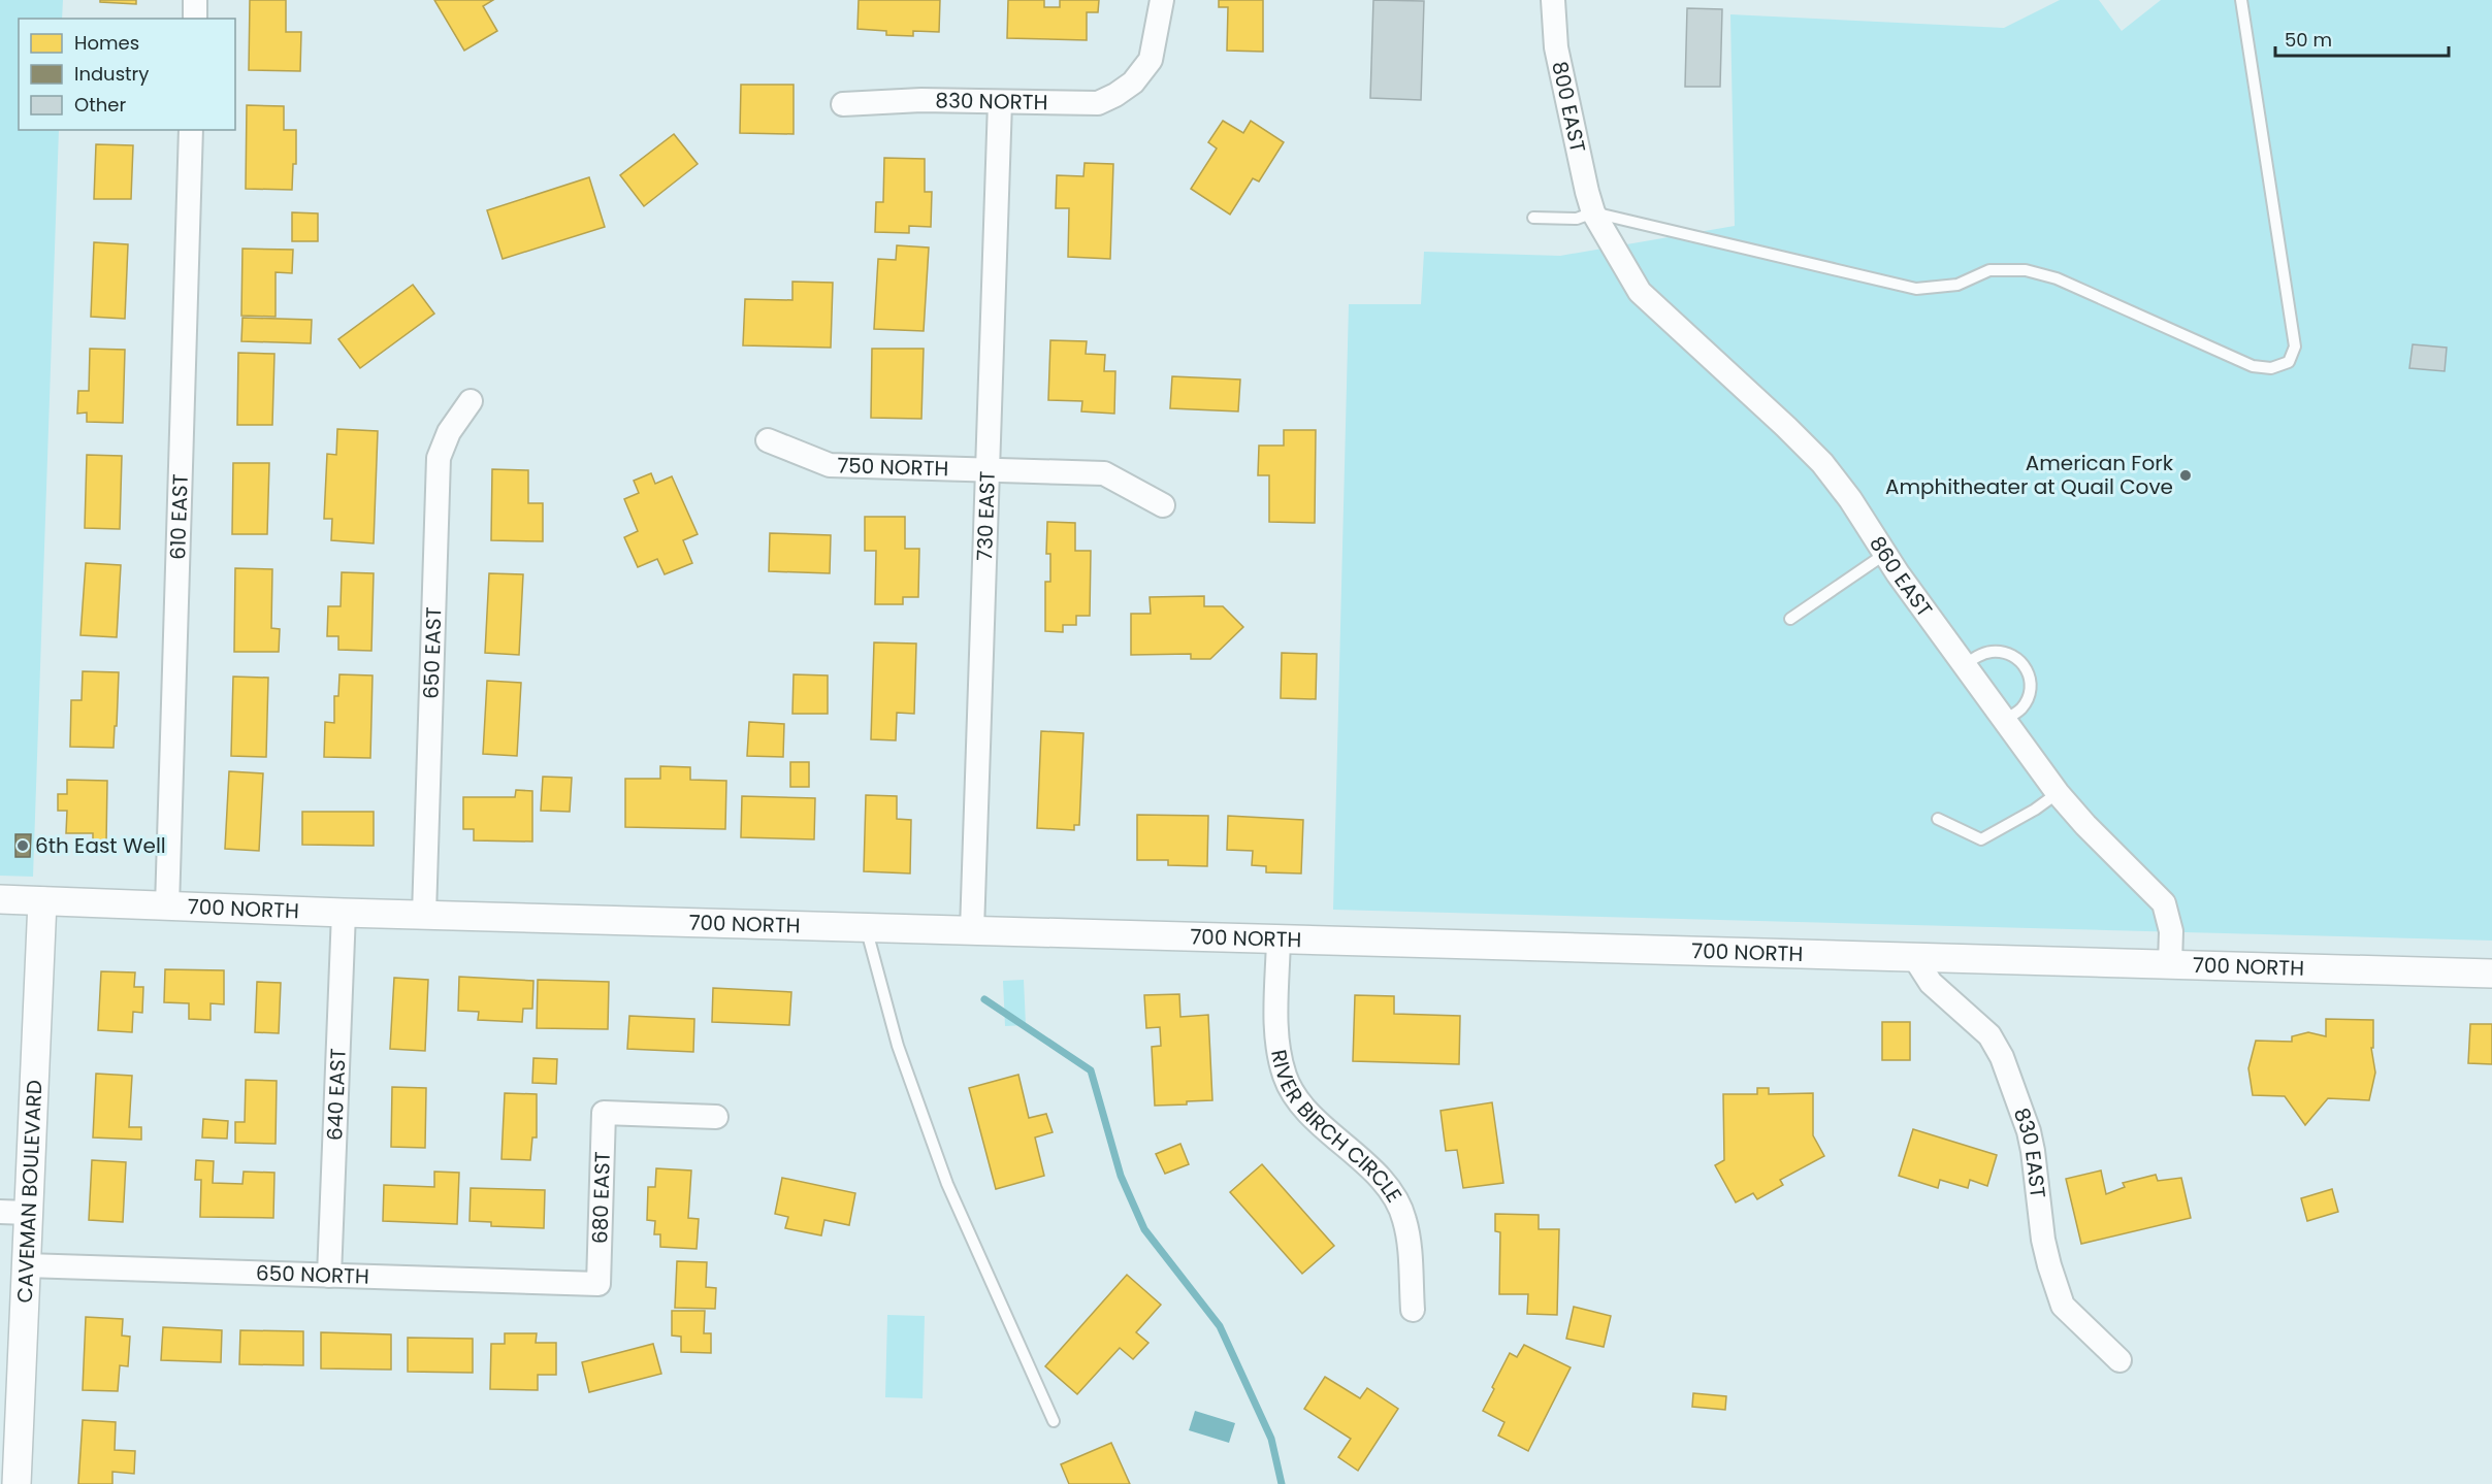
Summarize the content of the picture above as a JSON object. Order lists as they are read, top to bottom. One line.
{"streets":{"street":["830 NORTH","800 EAST","750 NORTH","730 EAST","610 EAST","860 EAST","650 EAST","700 NORTH","640 EAST","RIVER BIRCH CIRCLE","830 EAST","CAVEMAN BOULEVARD","680 EAST","650 NORTH"]},"crossings":[["830 NORTH","730 EAST"],["800 EAST","860 EAST"],["750 NORTH","730 EAST"],["730 EAST","700 NORTH"],["610 EAST","700 NORTH"],["860 EAST","700 NORTH"],["650 EAST","700 NORTH"],["700 NORTH","640 EAST"],["700 NORTH","RIVER BIRCH CIRCLE"],["700 NORTH","830 EAST"],["700 NORTH","CAVEMAN BOULEVARD"],["640 EAST","650 NORTH"],["CAVEMAN BOULEVARD","650 NORTH"],["680 EAST","650 NORTH"]],"places":["American Fork Amphitheater at Quail Cove","6th East Well"],"legend":["Homes","Industry","Other"],"scale_bar":"50 m"}
